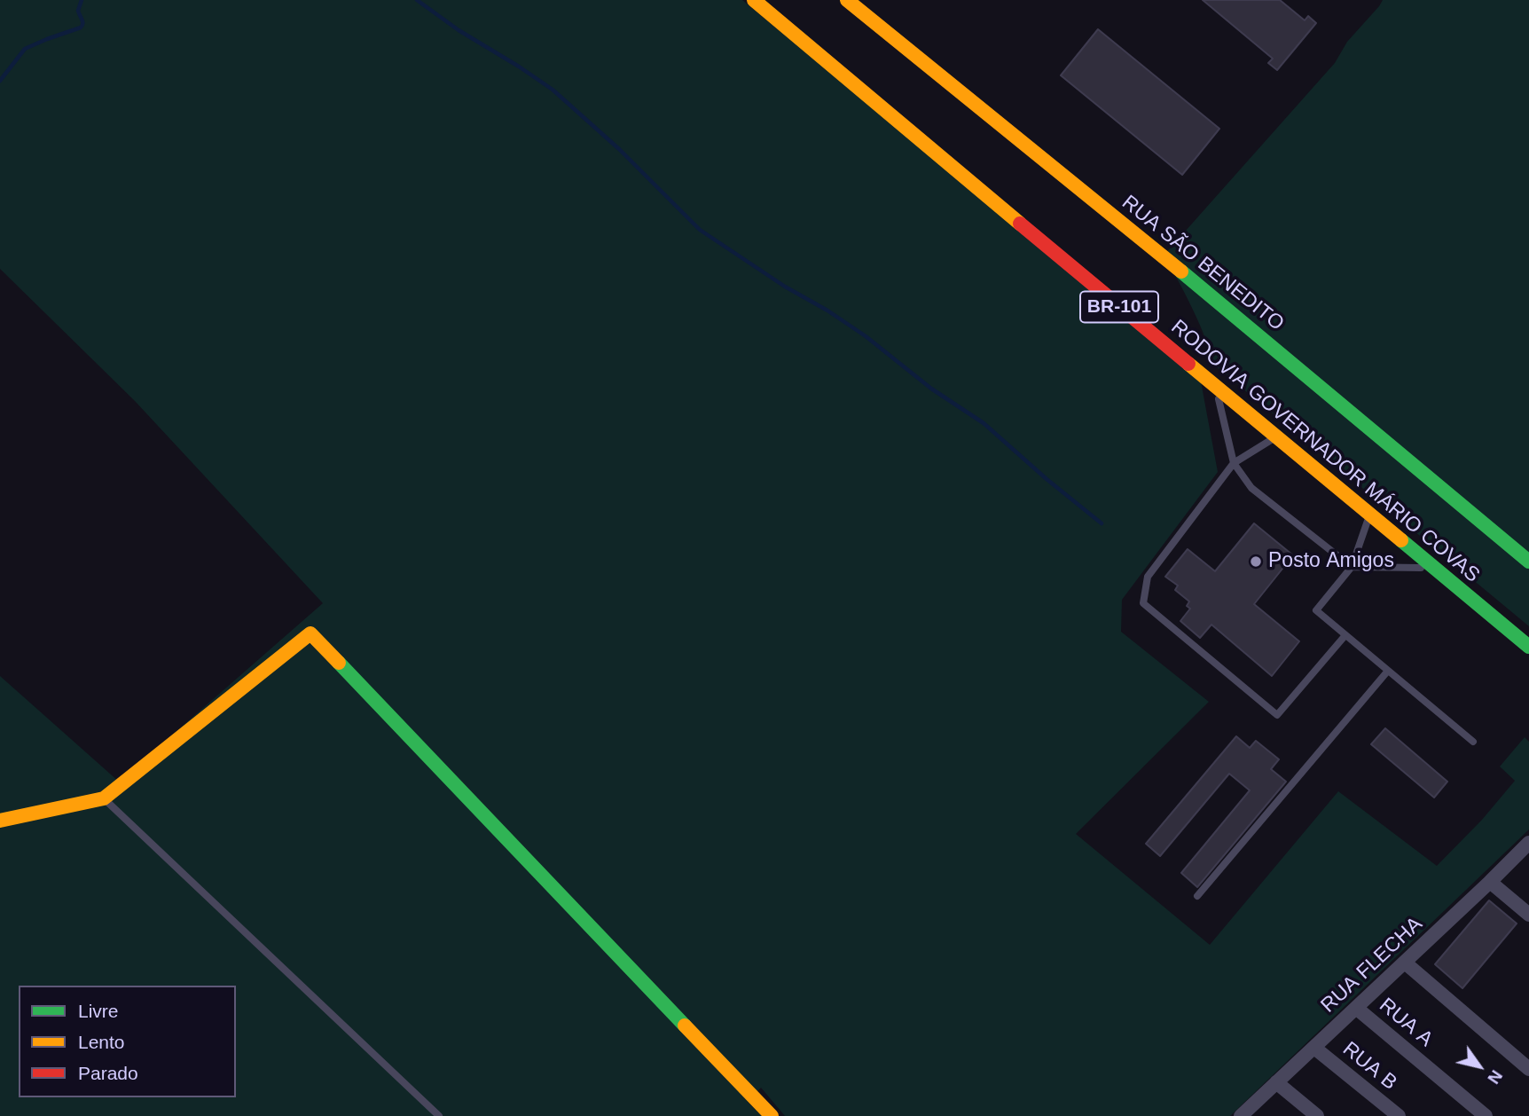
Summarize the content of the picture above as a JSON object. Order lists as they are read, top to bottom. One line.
{"streets":{"main road":["RUA SÃO BENEDITO","BR-101","RODOVIA GOVERNADOR MÁRIO COVAS"],"street":["RUA FLECHA","RUA A","RUA B"]},"crossings":[["RUA FLECHA","RUA A"],["RUA FLECHA","RUA B"]],"places":["Posto Amigos"],"legend":["Livre","Lento","Parado"],"north":"bottom right"}
